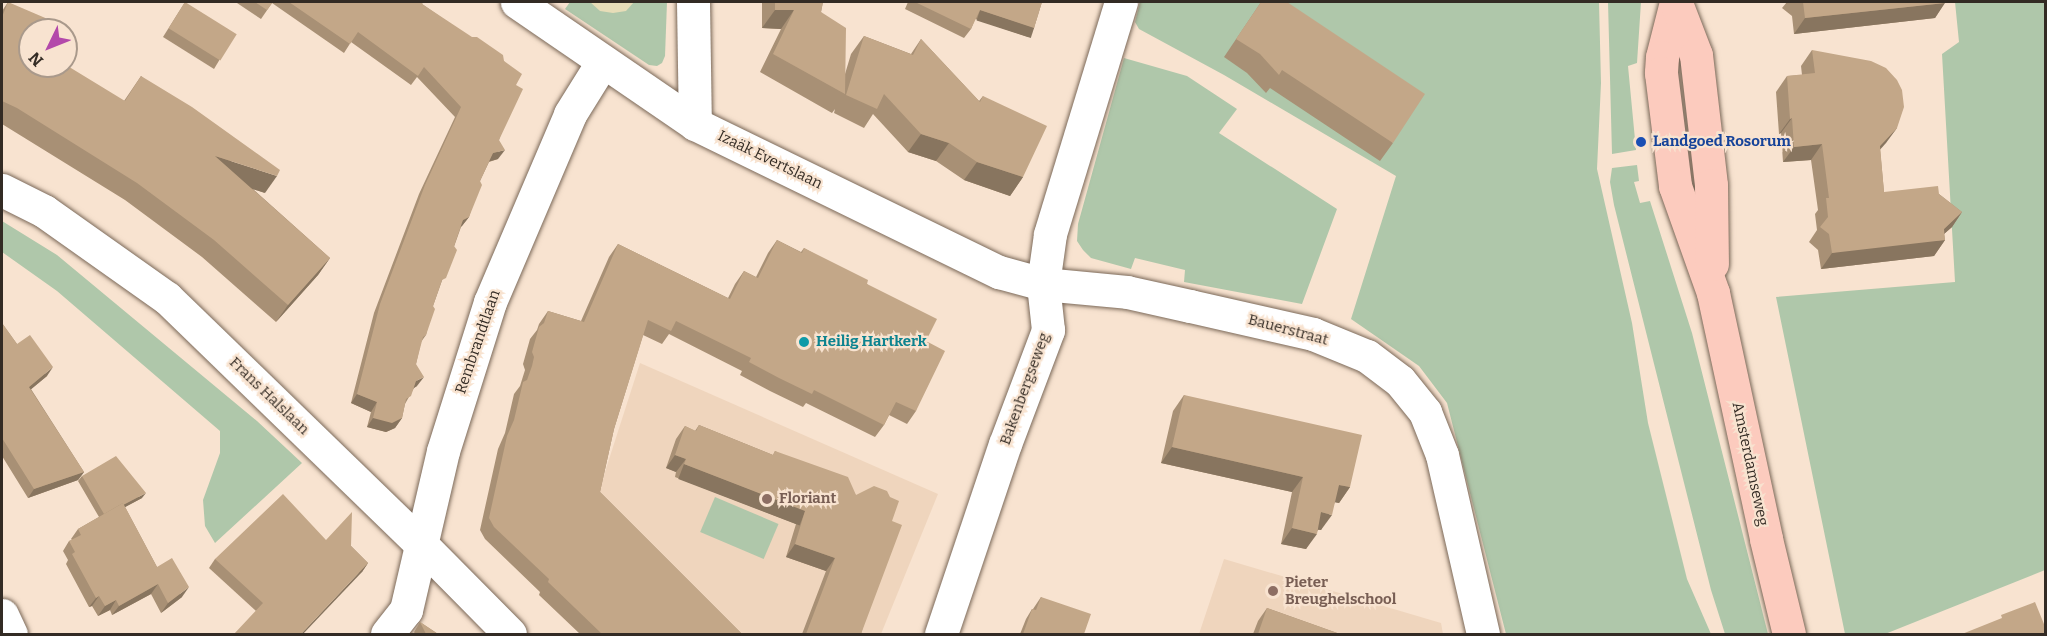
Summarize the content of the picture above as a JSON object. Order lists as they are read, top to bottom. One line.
{"streets":{"main road":["Amsterdamseweg"],"street":["Izaäk Evertslaan","Bauerstraat","Rembrandtlaan","Bakenbergseweg","Frans Halslaan"]},"crossings":[["Izaäk Evertslaan","Bauerstraat"],["Izaäk Evertslaan","Rembrandtlaan"],["Izaäk Evertslaan","Bakenbergseweg"],["Bauerstraat","Bakenbergseweg"],["Rembrandtlaan","Frans Halslaan"]],"places":["Landgoed Rosorum","Heilig Hartkerk","Floriant","Pieter Breughelschool"],"north":"bottom left"}
